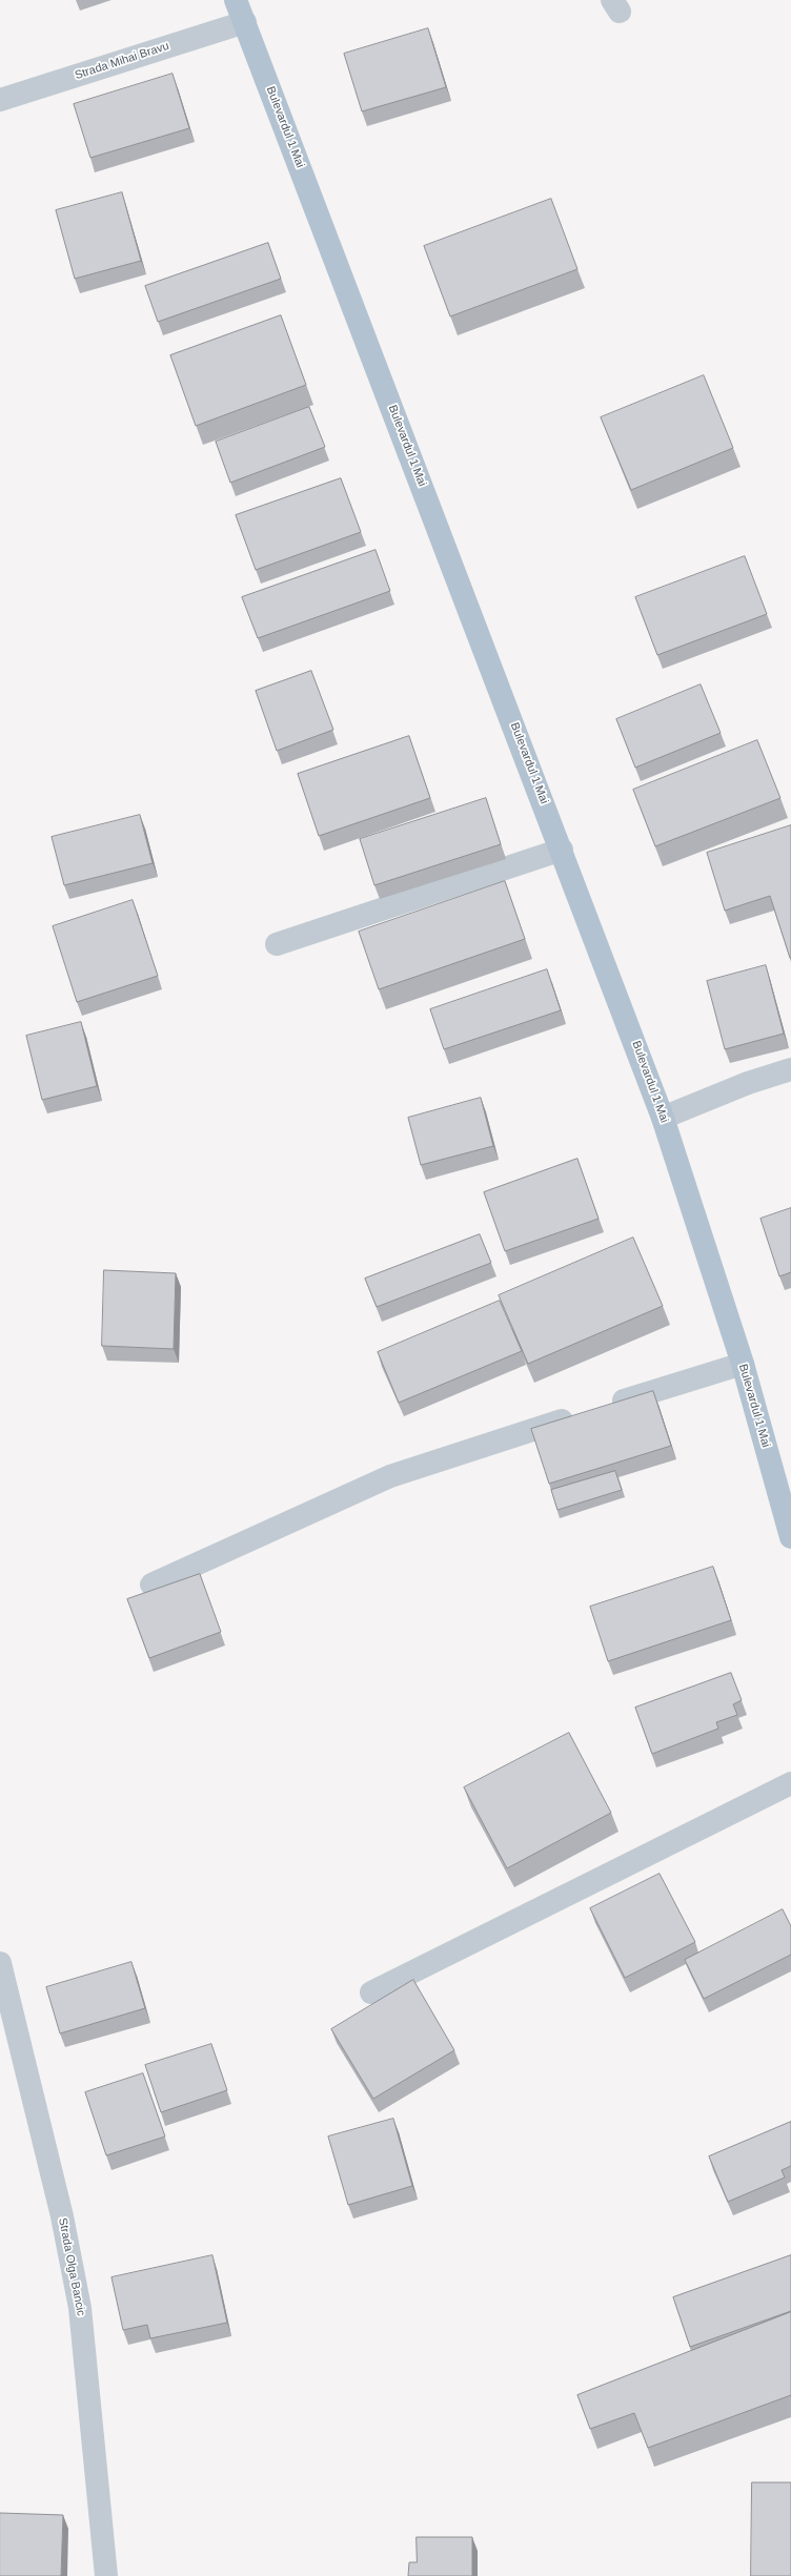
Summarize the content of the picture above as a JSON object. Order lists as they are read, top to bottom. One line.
{"streets":{"main road":["Bulevardul 1 Mai"],"street":["Strada Mihai Bravu","Strada Olga Bancic"]},"crossings":[["Strada Mihai Bravu","Bulevardul 1 Mai"]]}
